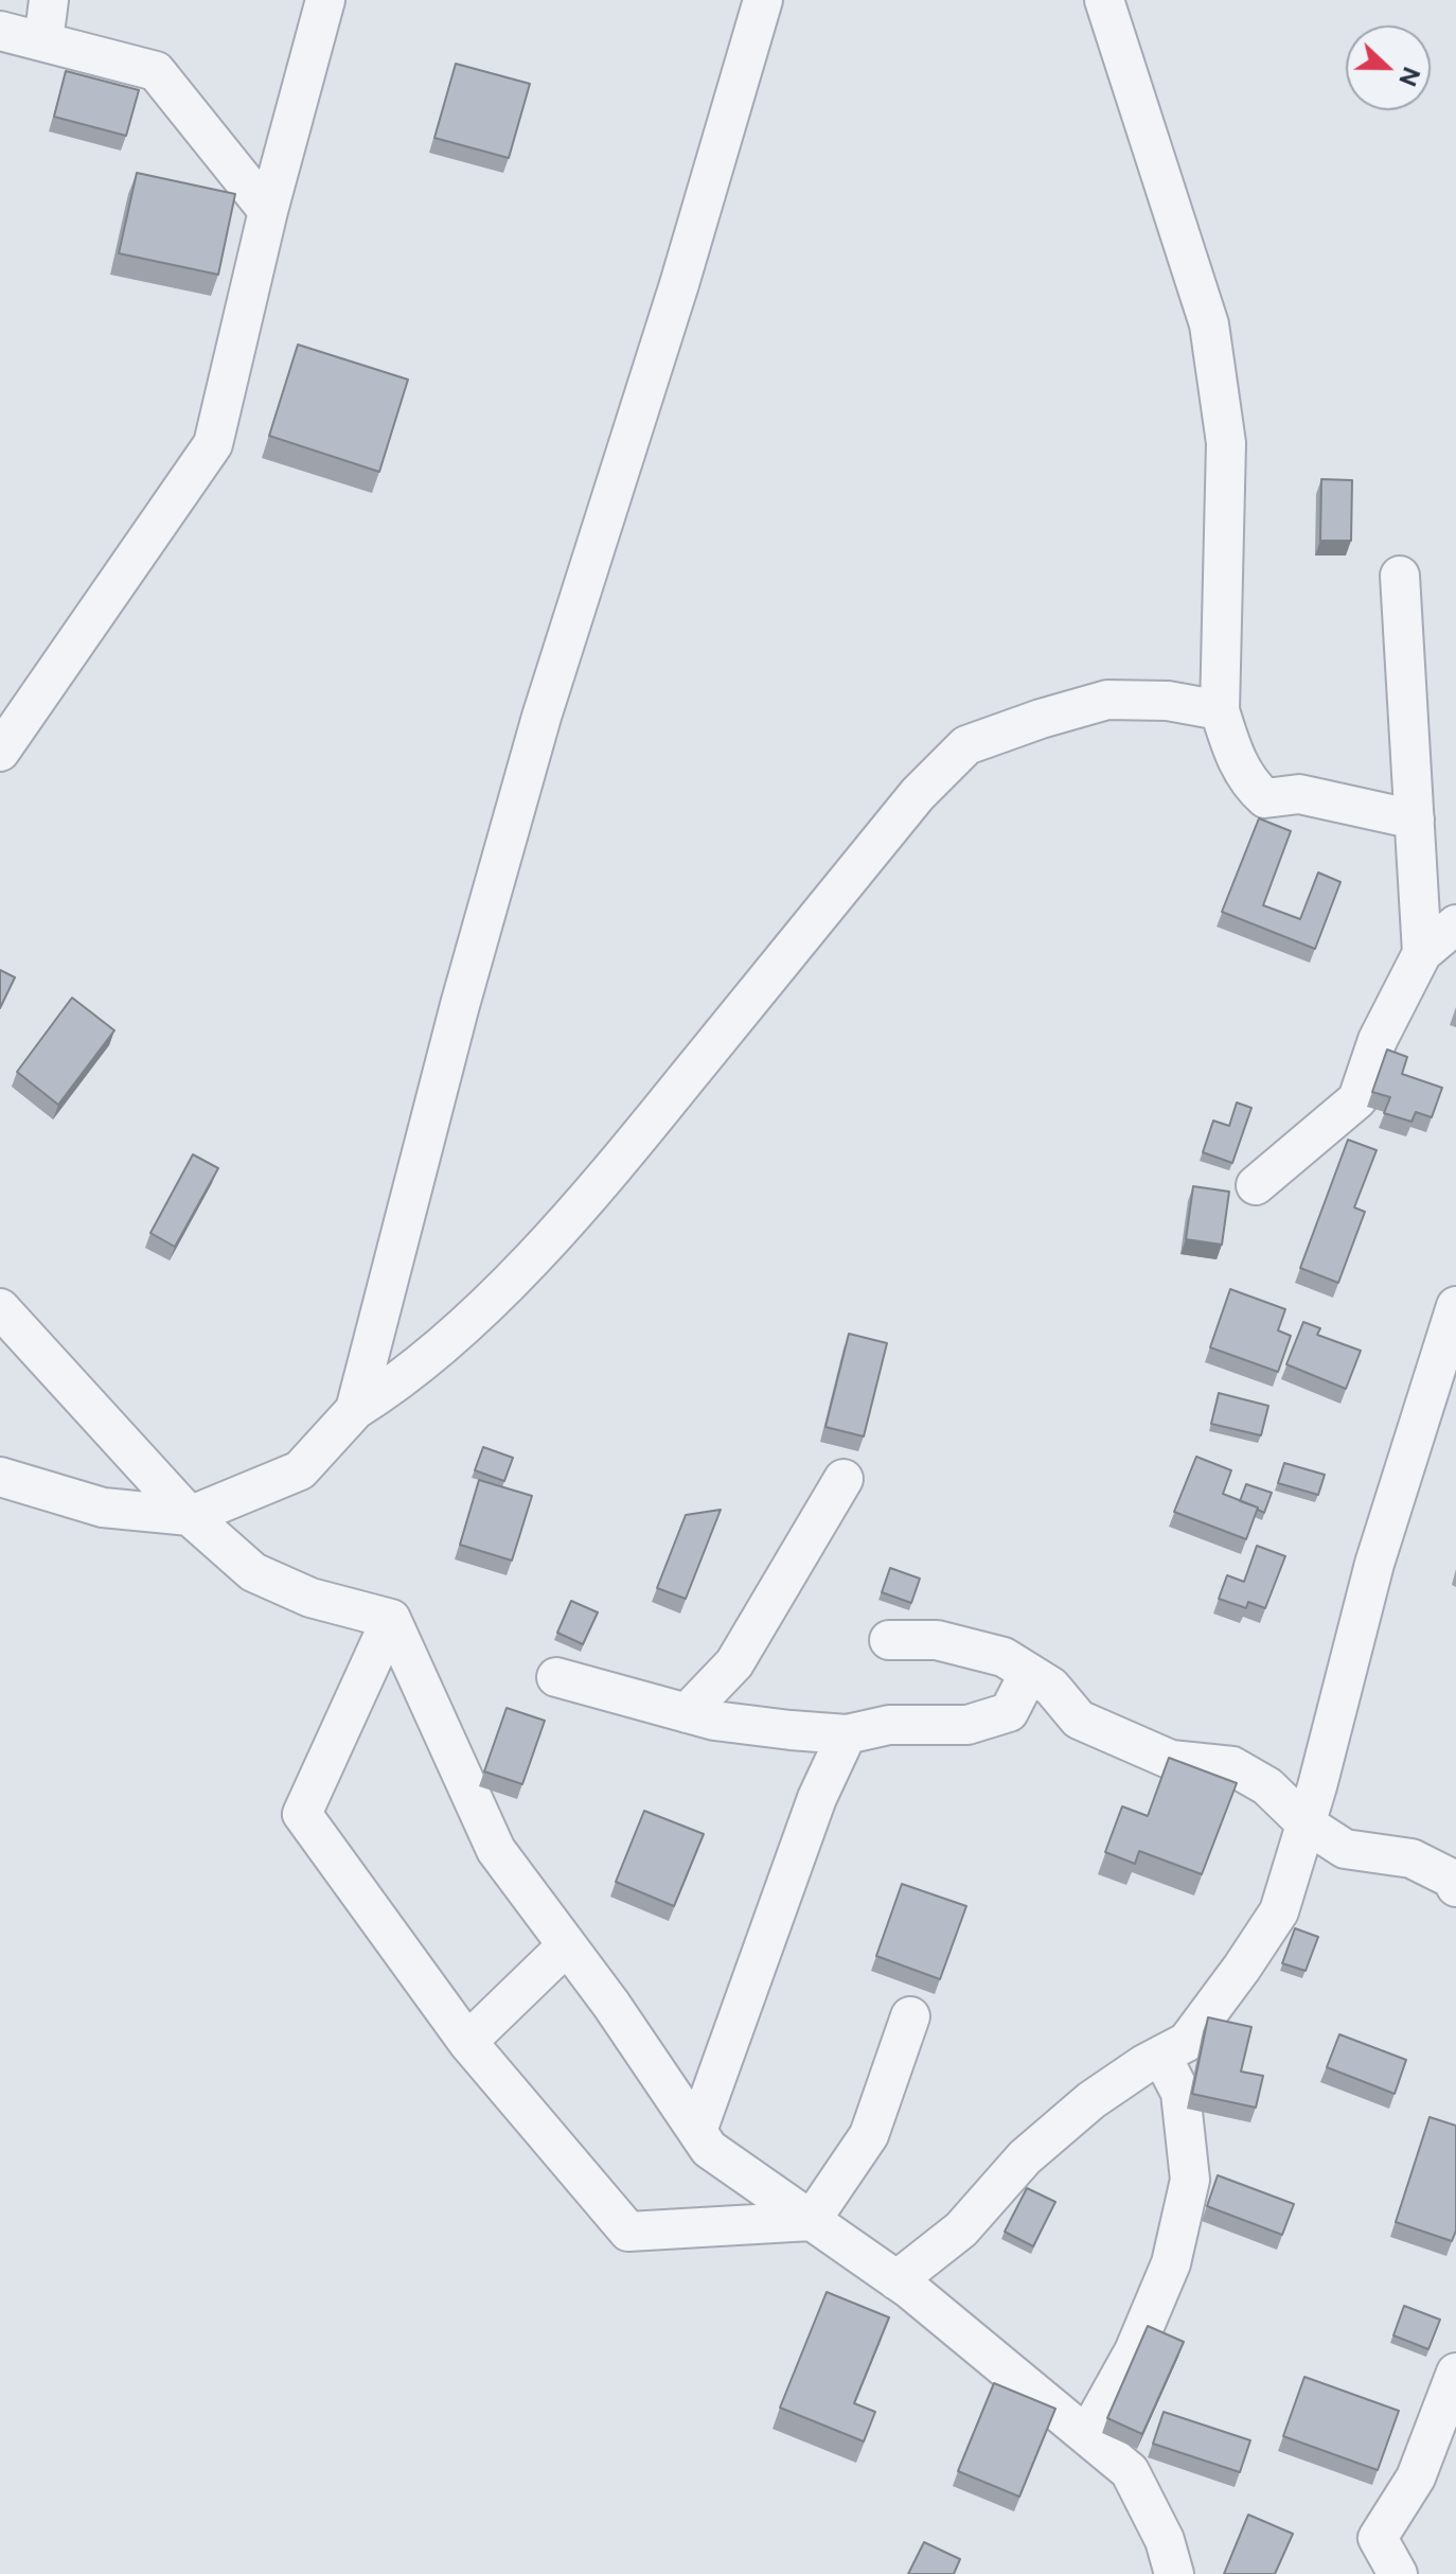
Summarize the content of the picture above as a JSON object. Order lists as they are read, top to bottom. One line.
{"north":"right"}
